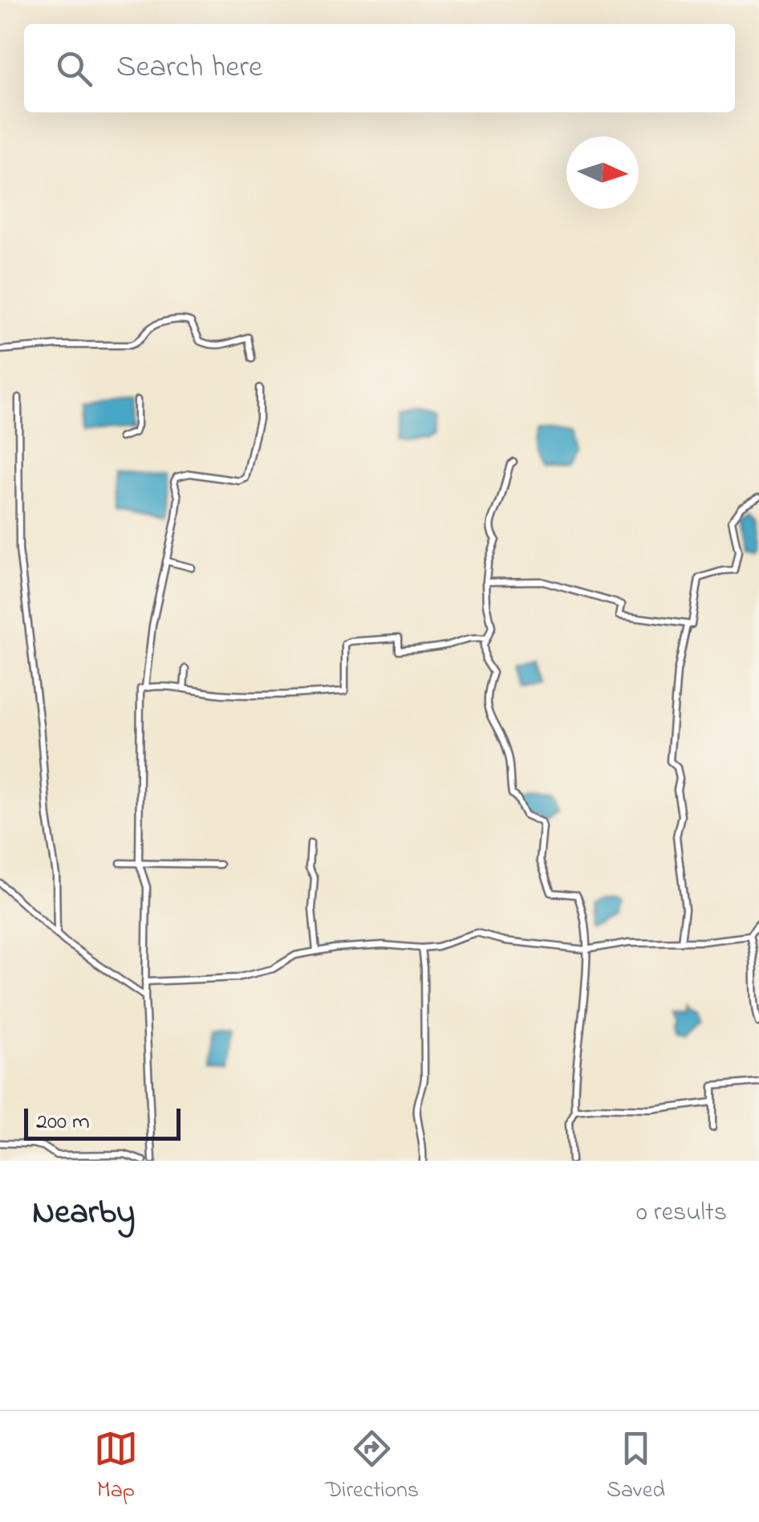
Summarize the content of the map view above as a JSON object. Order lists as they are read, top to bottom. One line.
{"scale_bar":"200 m","north":"right","page":{"search":"Search here","scale":"200 m","heading":["Nearby","0 results"],"nav":["Map","Directions","Saved"]}}
